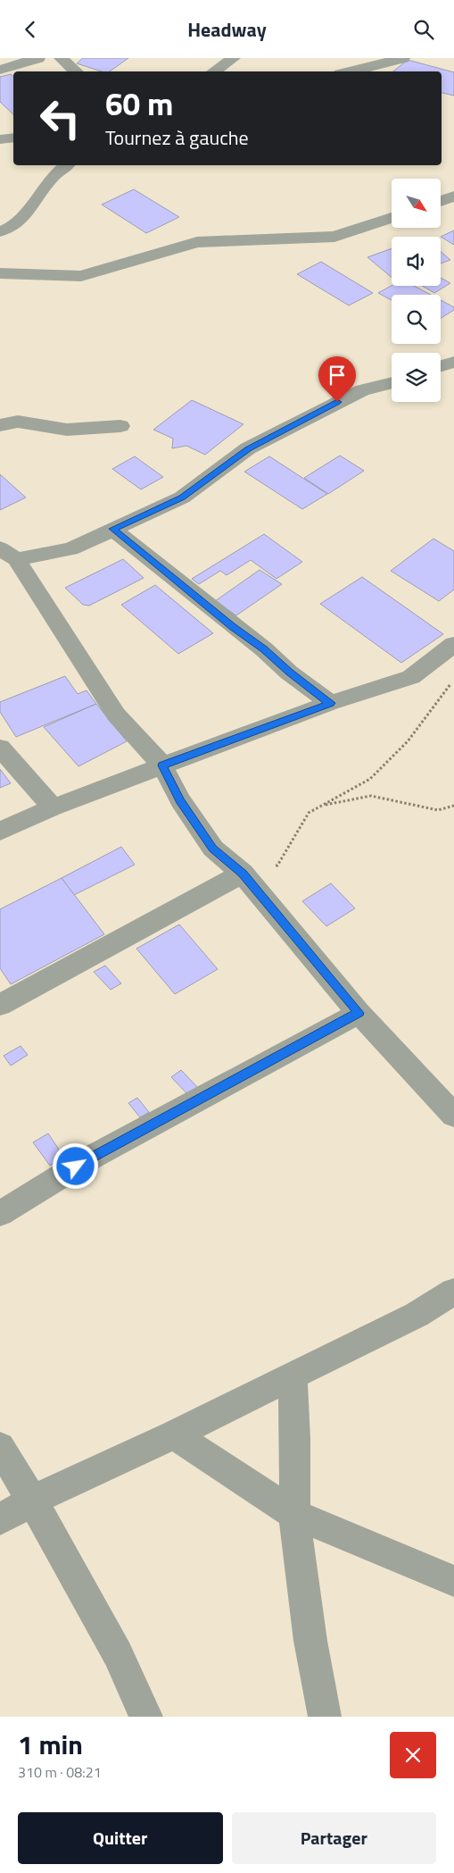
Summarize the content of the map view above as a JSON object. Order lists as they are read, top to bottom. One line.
{"north":"bottom right","page":{"header":"Headway","turn":["60 m","Tournez à gauche"],"heading":["1 min","310 m · 08:21"],"buttons":["Quitter","Partager"]}}
